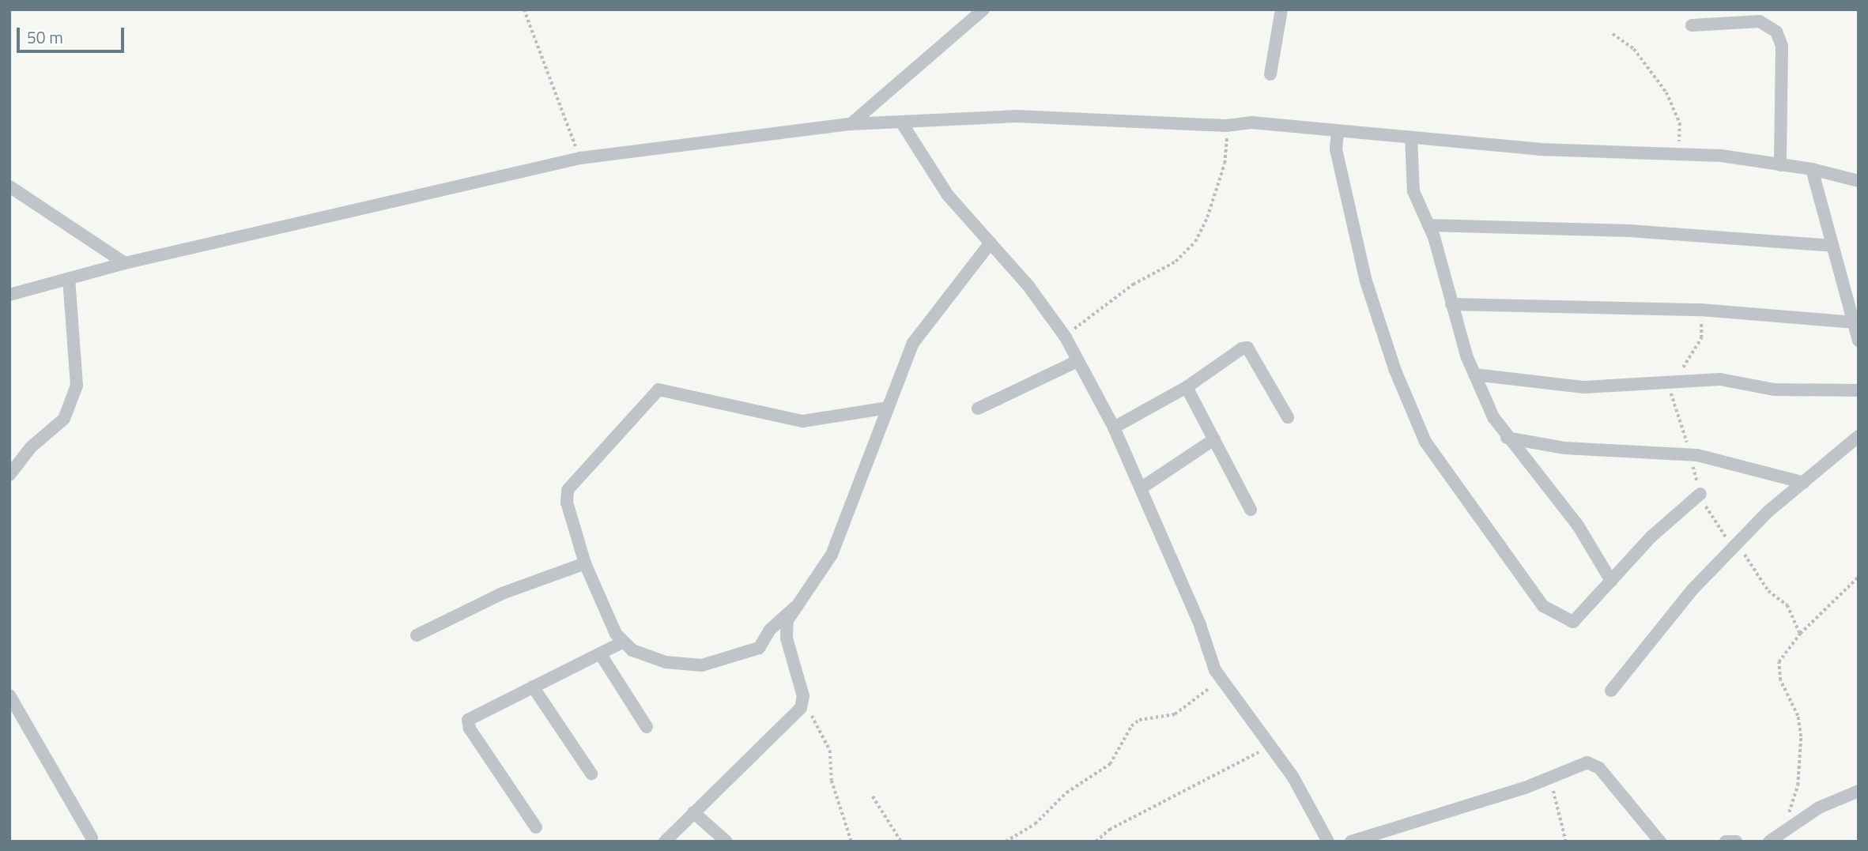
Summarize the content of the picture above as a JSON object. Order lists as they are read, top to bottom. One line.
{"scale_bar":"50 m"}
